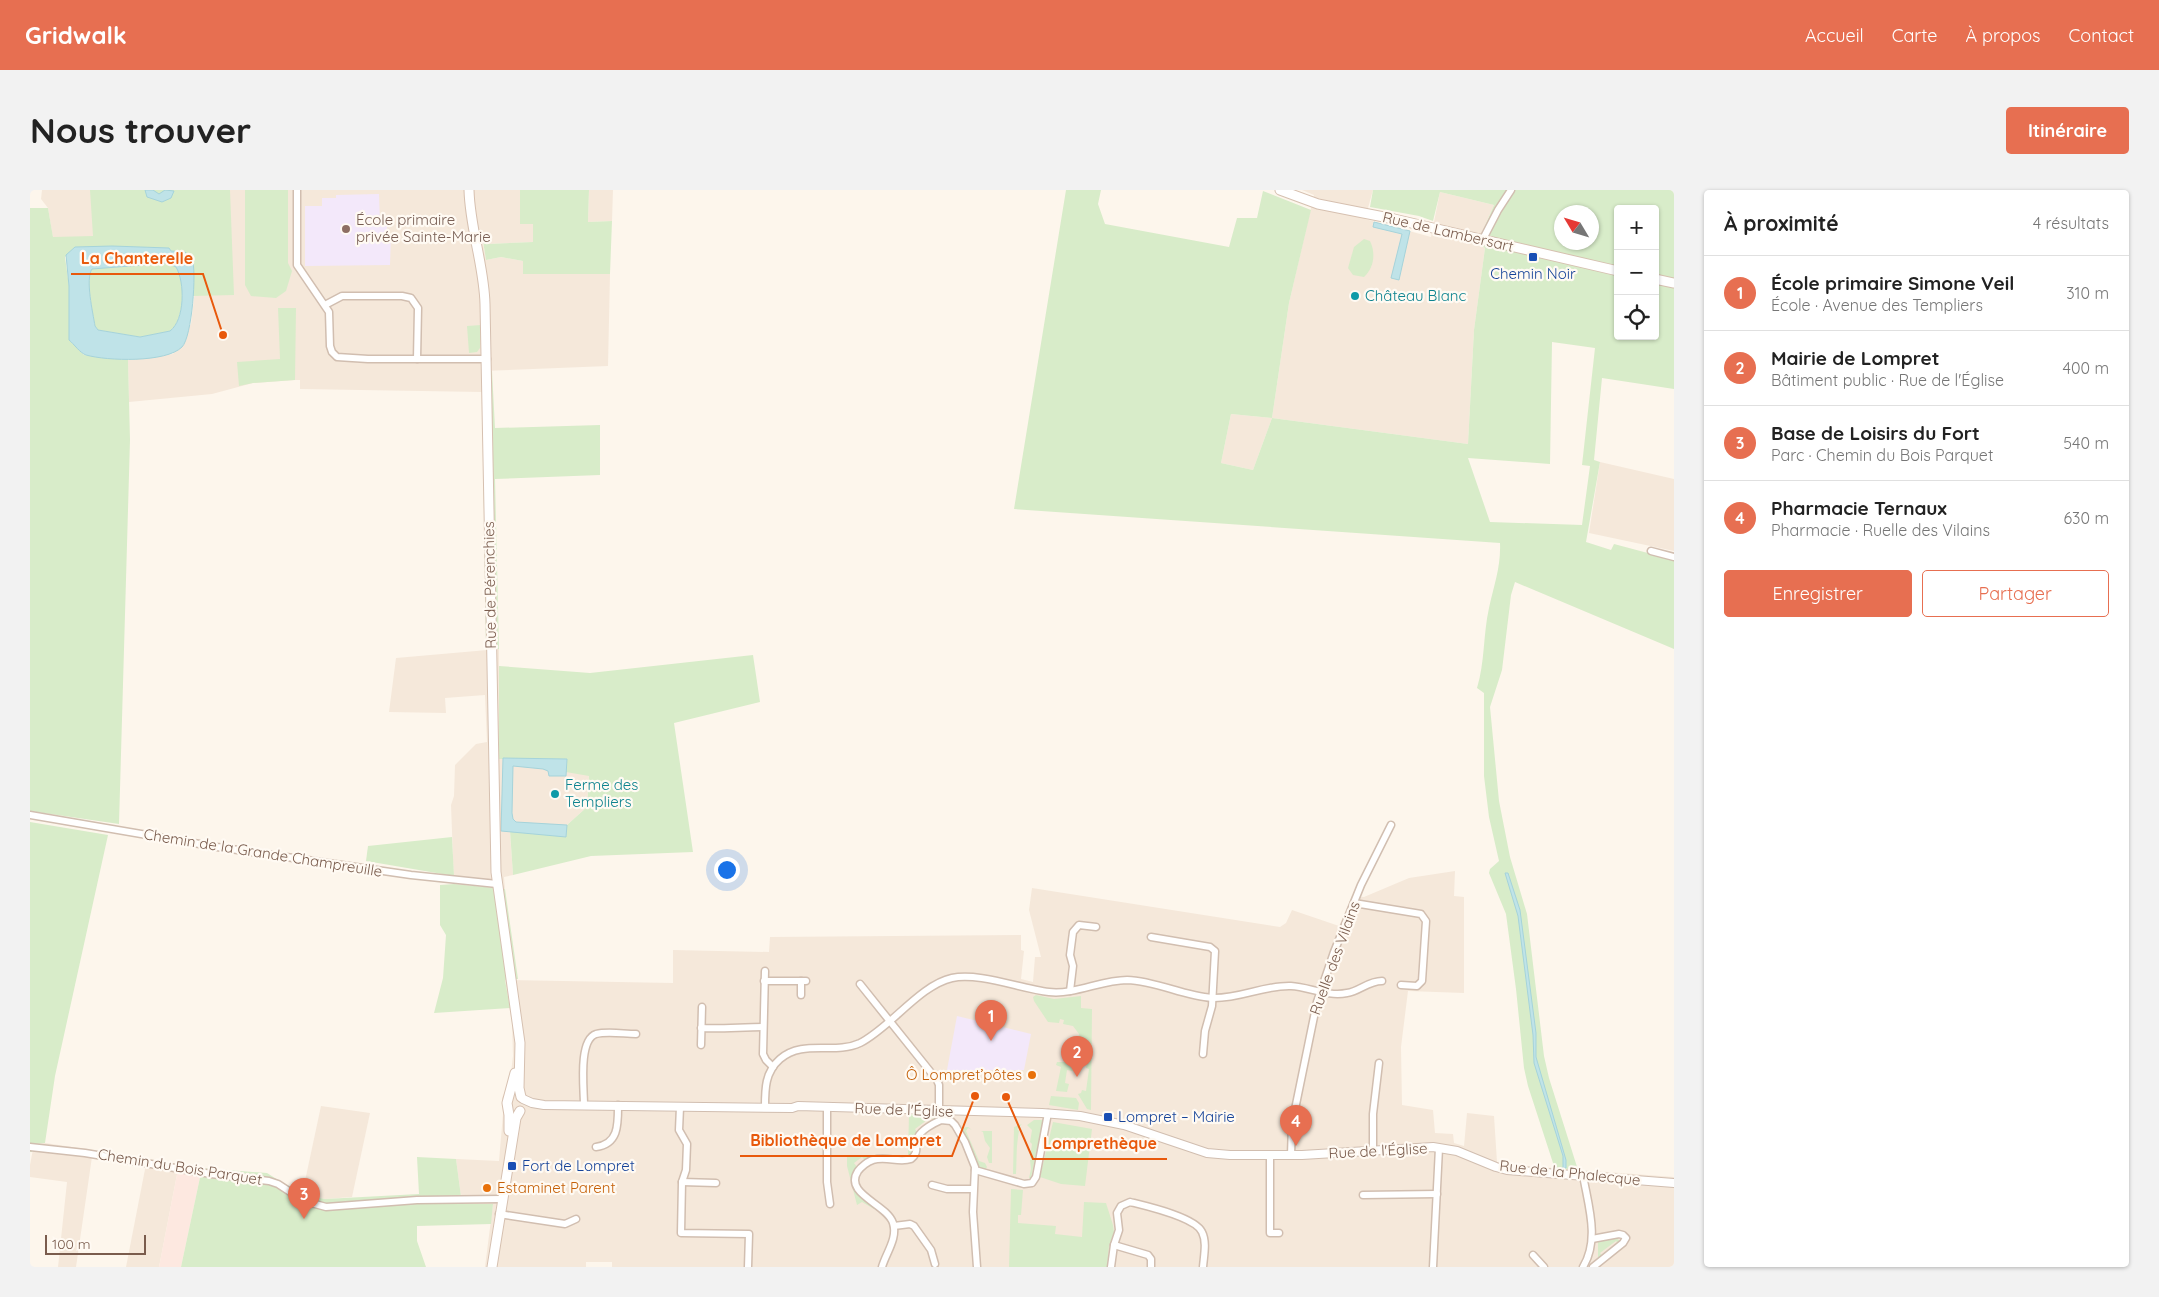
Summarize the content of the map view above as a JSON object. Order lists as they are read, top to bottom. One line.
{"streets":{"main road":["Rue de Lambersart","Rue de Pérenchies"],"street":["Chemin de la Grande Champreuille","Ruelle des Vilains","Rue de l'Église","Chemin du Bois Parquet","Rue de la Phalecque"]},"crossings":[["Rue de Pérenchies","Chemin de la Grande Champreuille"],["Ruelle des Vilains","Rue de l'Église"],["Rue de l'Église","Rue de la Phalecque"]],"places":{"other":["École primaire privée Sainte-Marie","Château Blanc","La Chanterelle","Ferme des Templiers","Ô Lompret’pôtes","Bibliothèque de Lompret","Lomprethèque","Estaminet Parent"],"transit":["Chemin Noir","Lompret – Mairie","Fort de Lompret"]},"scale_bar":"100 m","north":"top left","page":{"header":"Gridwalk","nav":["Accueil","Carte","À propos","Contact"],"buttons":["Itinéraire",["Enregistrer","Partager"]],"title":"Nous trouver","heading":["À proximité","4 résultats"],"map_buttons":["+","−"],"list":[{"mark":"1","name":"École primaire Simone Veil","note":"École · Avenue des Templiers","value":"310 m"},{"mark":"2","name":"Mairie de Lompret","note":"Bâtiment public · Rue de l'Église","value":"400 m"},{"mark":"3","name":"Base de Loisirs du Fort","note":"Parc · Chemin du Bois Parquet","value":"540 m"},{"mark":"4","name":"Pharmacie Ternaux","note":"Pharmacie · Ruelle des Vilains","value":"630 m"}],"pins":["1","2","4","3"],"scale":"100 m"}}
